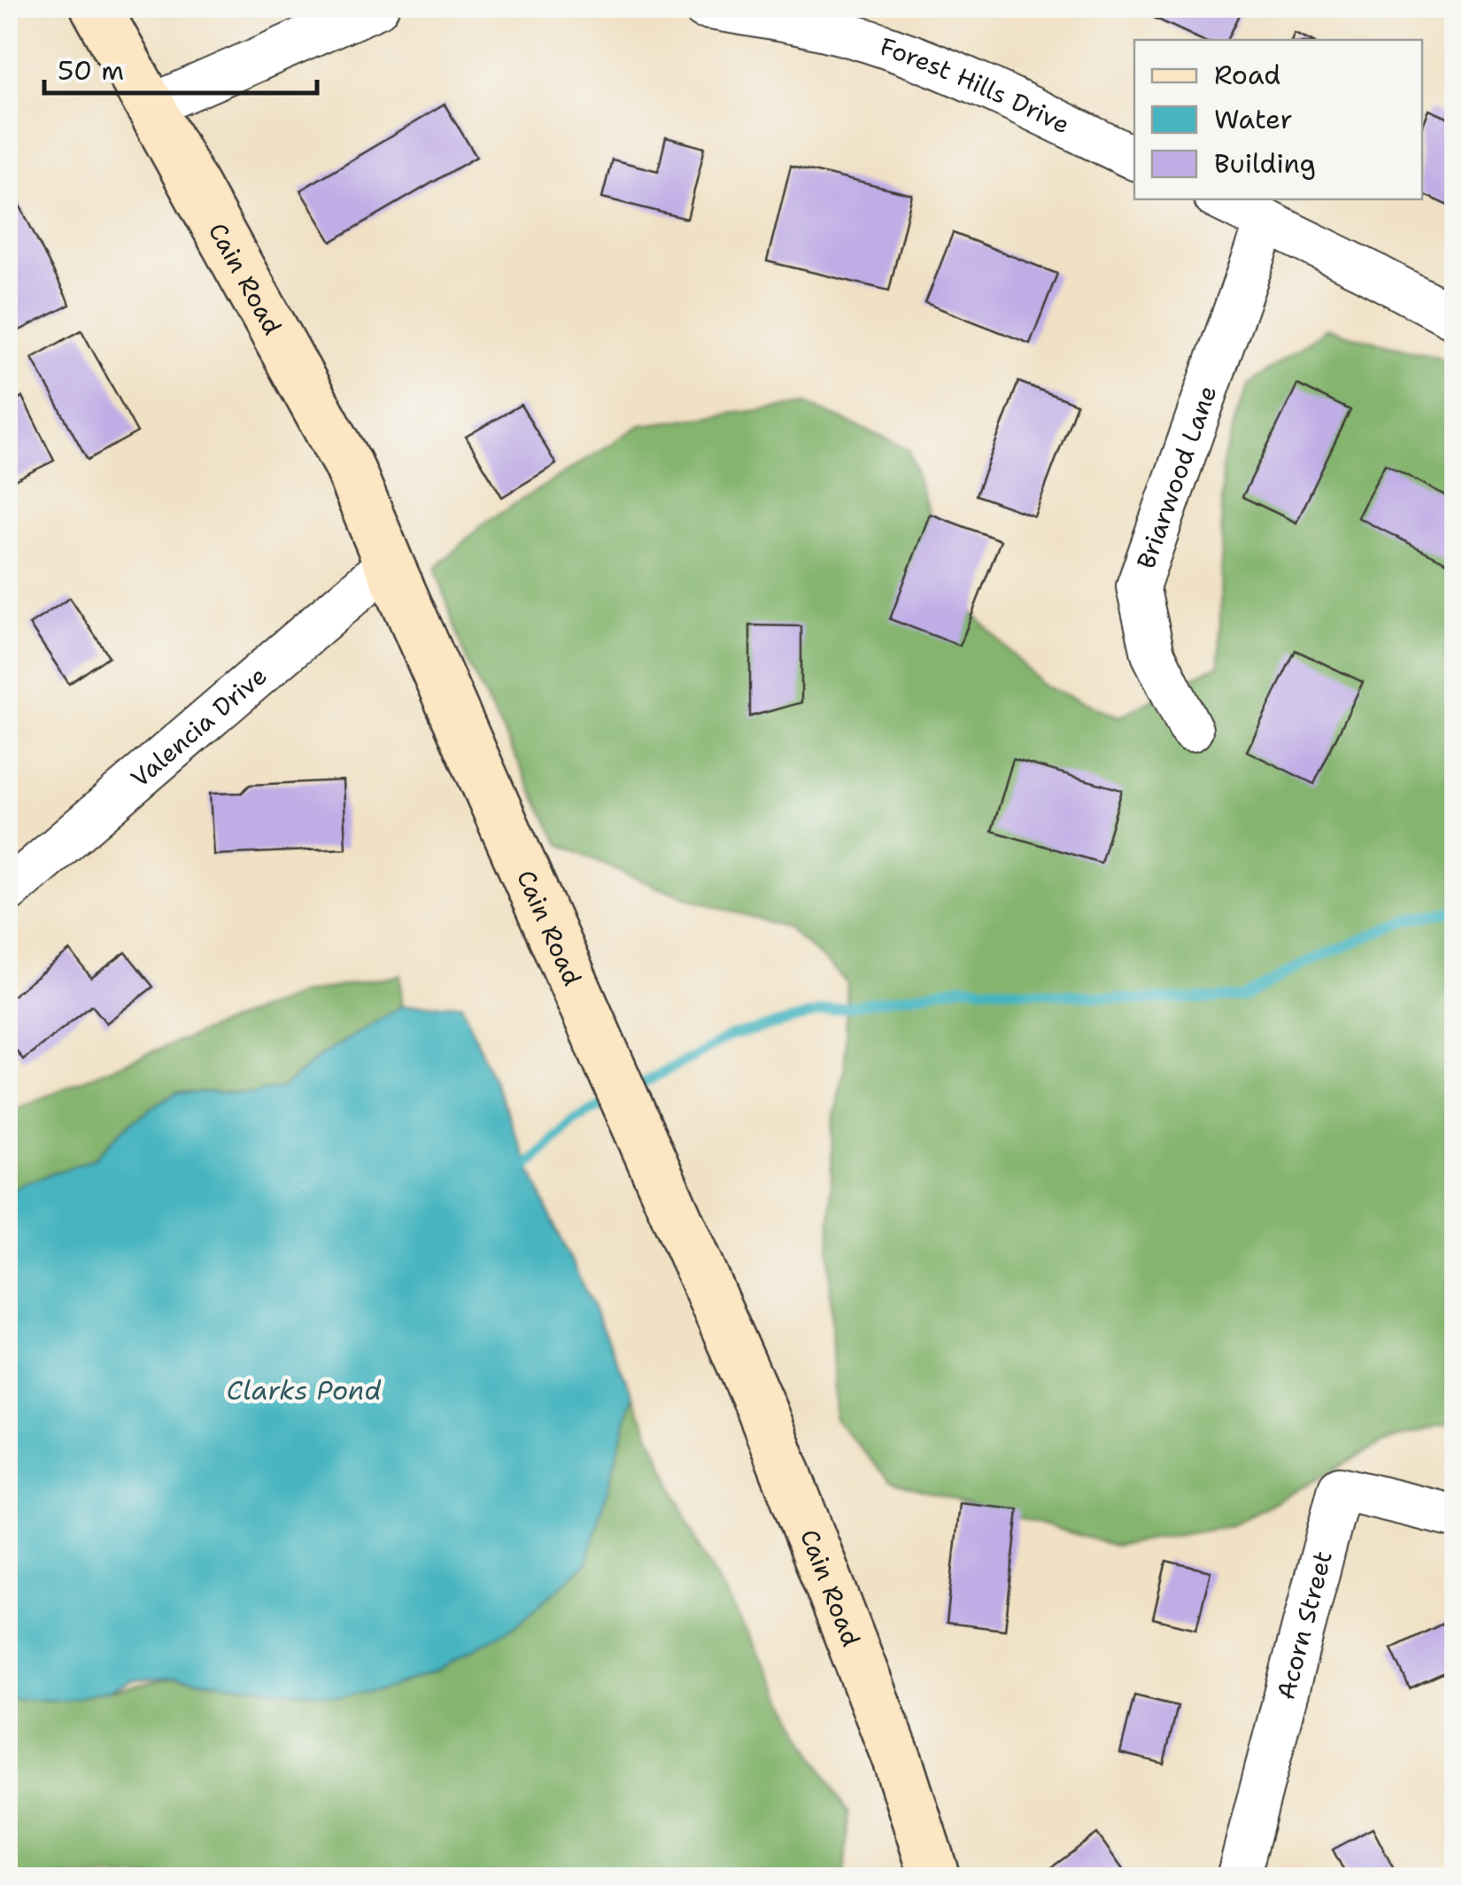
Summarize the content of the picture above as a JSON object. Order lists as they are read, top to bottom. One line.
{"streets":{"main road":["Cain Road"],"street":["Forest Hills Drive","Briarwood Lane","Valencia Drive","Acorn Street"]},"crossings":[["Cain Road","Valencia Drive"]],"water":["Clarks Pond"],"legend":["Road","Water","Building"],"scale_bar":"50 m"}
